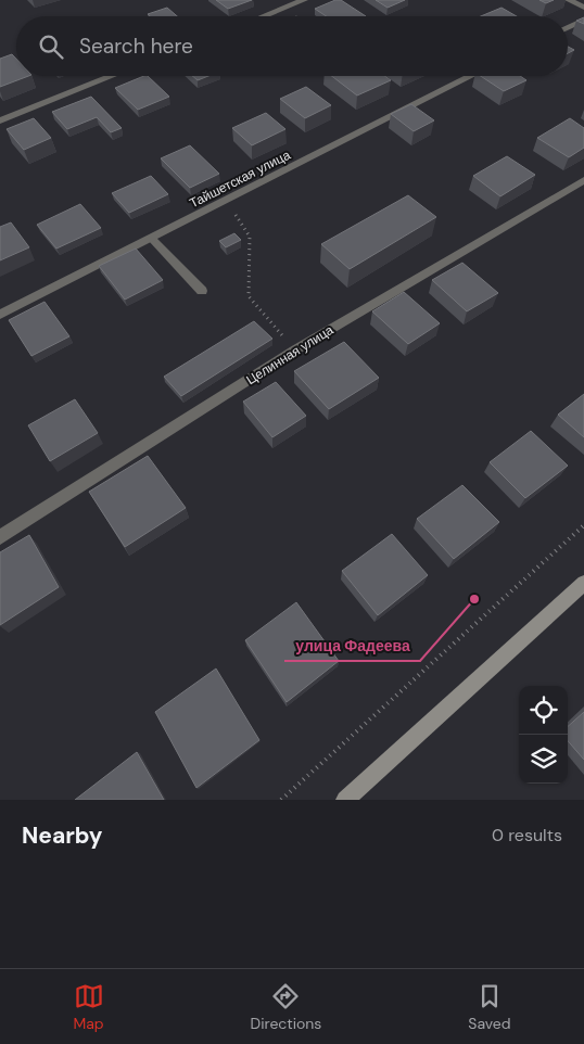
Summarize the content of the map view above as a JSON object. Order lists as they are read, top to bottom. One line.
{"streets":{"street":["Тайшетская улица","Целинная улица"]},"places":["улица Фадеева"],"page":{"search":"Search here","heading":["Nearby","0 results"],"nav":["Map","Directions","Saved"]}}
